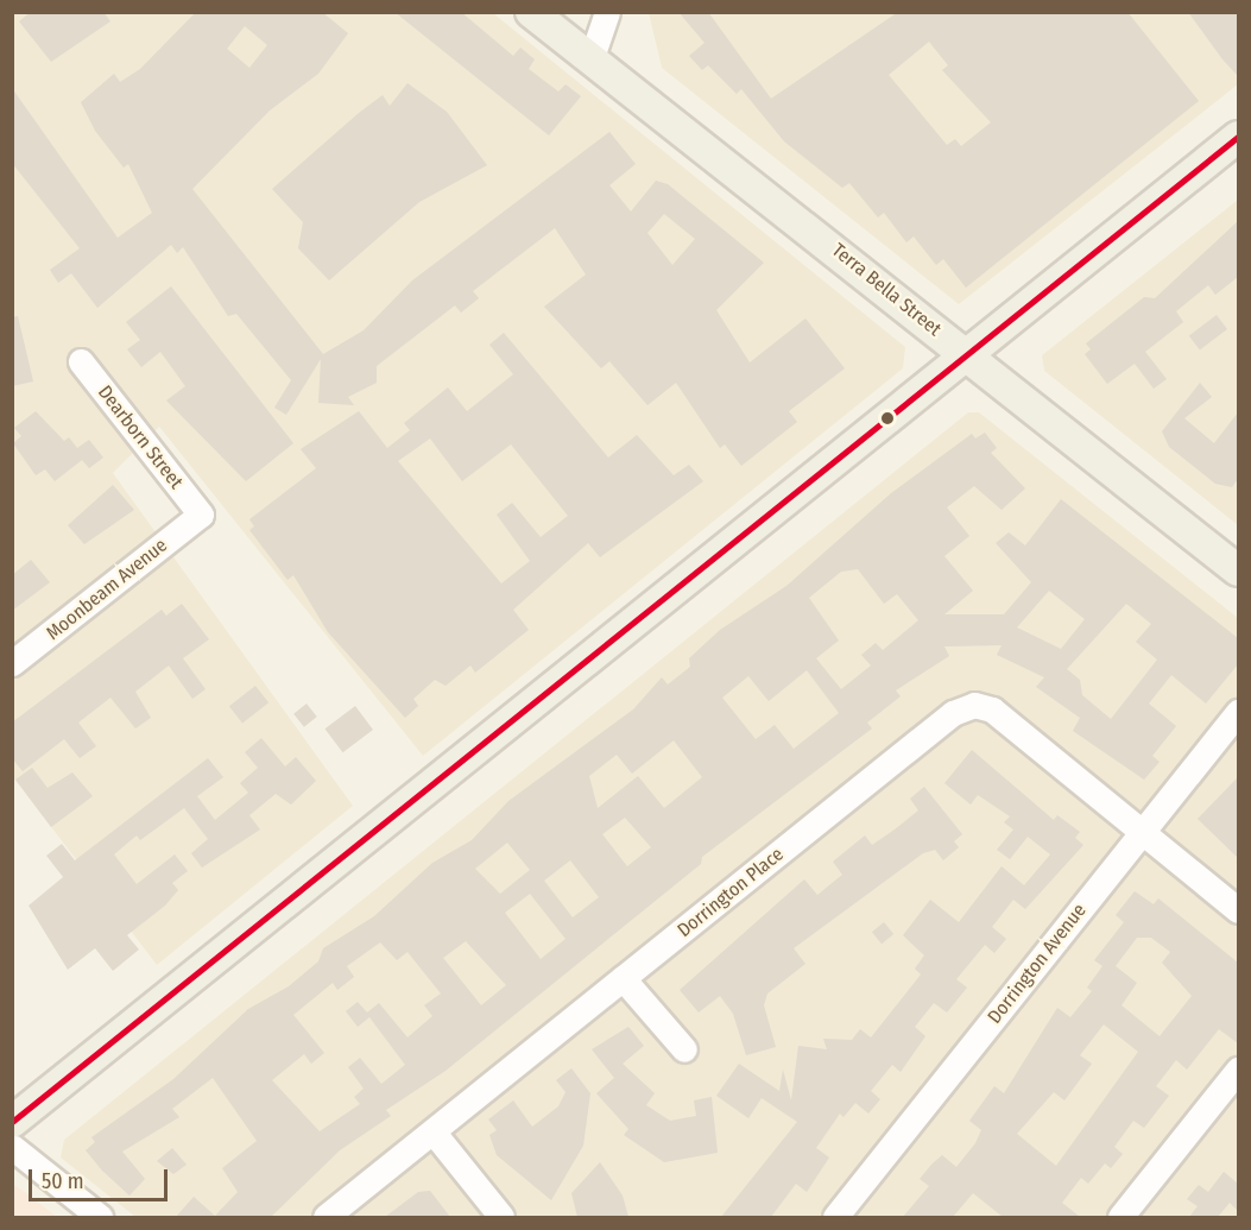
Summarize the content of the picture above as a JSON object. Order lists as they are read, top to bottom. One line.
{"streets":{"main road":["Terra Bella Street"],"street":["Dearborn Street","Moonbeam Avenue","Dorrington Place","Dorrington Avenue"]},"crossings":[["Dearborn Street","Moonbeam Avenue"],["Dorrington Place","Dorrington Avenue"]],"scale_bar":"50 m"}
